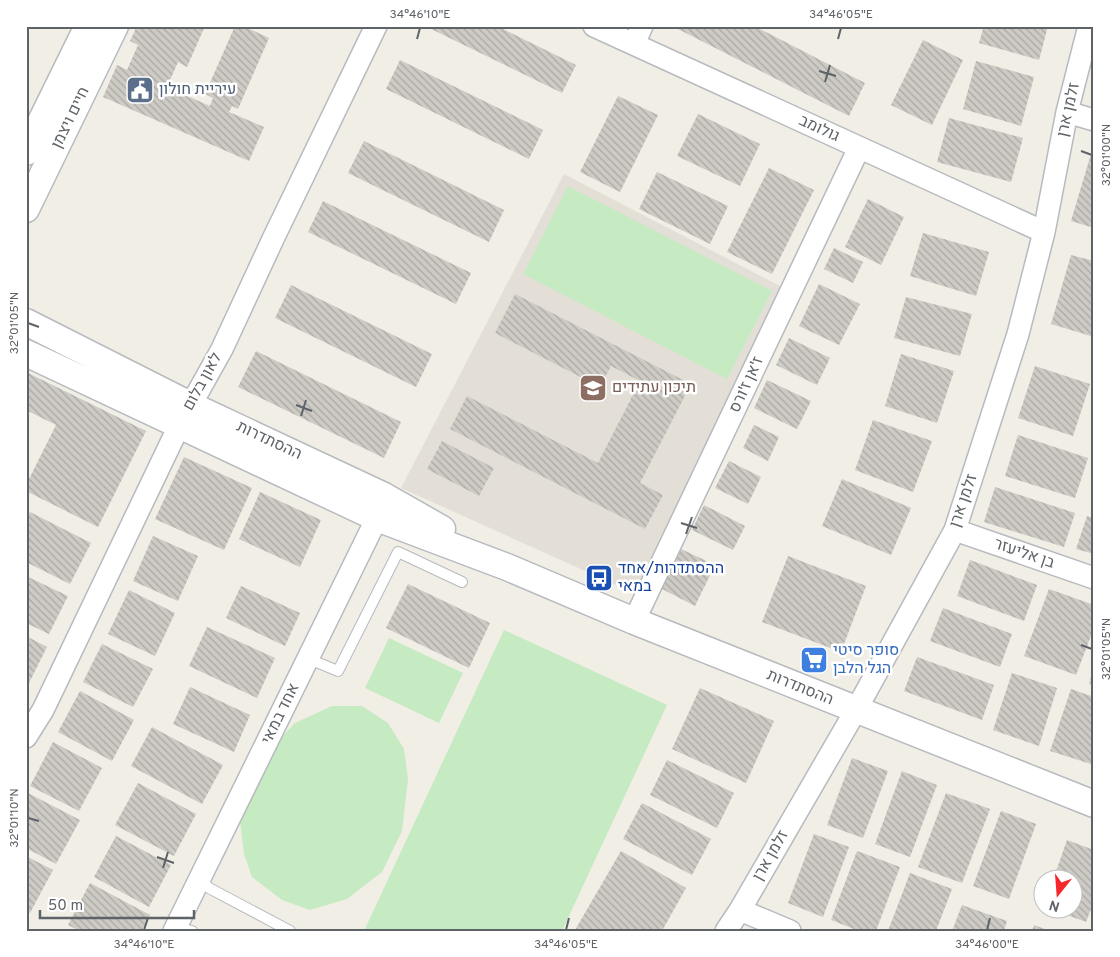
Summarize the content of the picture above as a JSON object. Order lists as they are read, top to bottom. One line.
{"streets":{"street":["זלמן ארן","חיים ויצמן","גולומב","לאון בלום","ז'אן ז'ורס","ההסתדרות","בן אליעזר","אחד במאי"]},"crossings":[["זלמן ארן","גולומב"],["זלמן ארן","ההסתדרות"],["זלמן ארן","בן אליעזר"],["גולומב","ז'אן ז'ורס"],["לאון בלום","ההסתדרות"],["ז'אן ז'ורס","ההסתדרות"],["ההסתדרות","אחד במאי"]],"places":{"public building":["עיריית חולון"],"school or university":["תיכון עתידים"],"bus stop":["ההסתדרות/אחד במאי"],"supermarket":["סופר סיטי הגל הלבן"]},"scale_bar":"50 m","north":"bottom","coordinates":["34°46'10\"E","34°46'05\"E","32°01'00\"N","32°01'05\"N","32°01'10\"N","34°46'00\"E"]}
